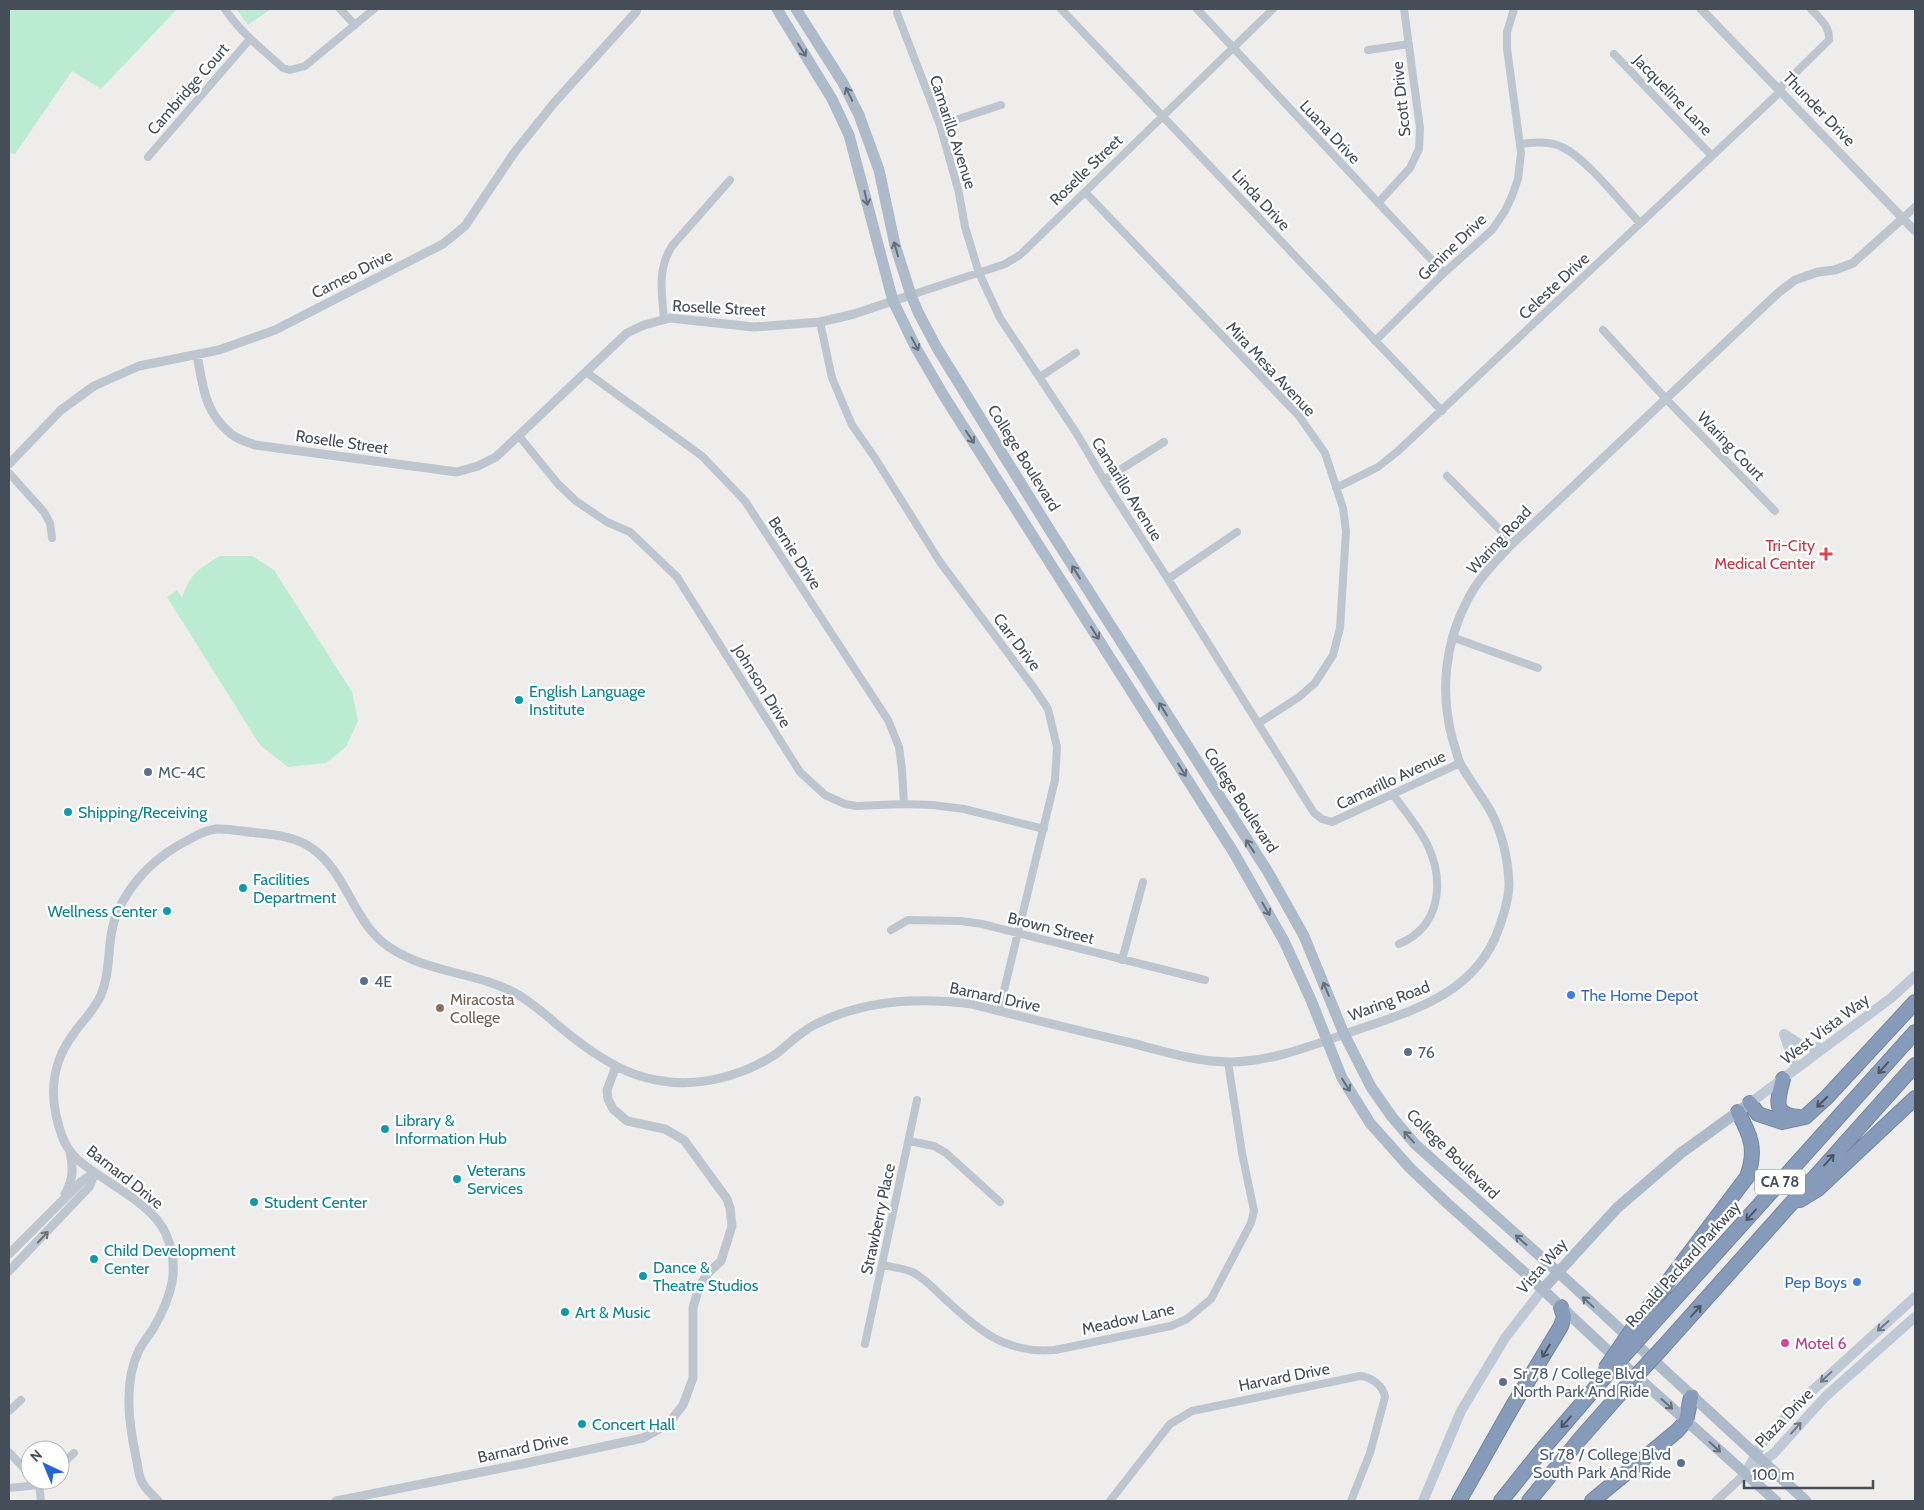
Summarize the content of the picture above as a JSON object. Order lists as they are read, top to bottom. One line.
{"streets":{"highway":["CA 78","Ronald Packard Parkway"],"main road":["College Boulevard","West Vista Way","Vista Way","Plaza Drive"],"street":["Cambridge Court","Jacqueline Lane","Scott Drive","Thunder Drive","Camarillo Avenue","Luana Drive","Roselle Street","Linda Drive","Genine Drive","Cameo Drive","Celeste Drive","Mira Mesa Avenue","Waring Court","Waring Road","Bernie Drive","Carr Drive","Johnson Drive","Brown Street","Barnard Drive","Strawberry Place","Meadow Lane","Harvard Drive"]},"crossings":[["Jacqueline Lane","Celeste Drive"],["Scott Drive","Luana Drive"],["Thunder Drive","Celeste Drive"],["Thunder Drive","Waring Road"],["Camarillo Avenue","Roselle Street"],["Camarillo Avenue","Mira Mesa Avenue"],["Camarillo Avenue","Waring Road"],["Luana Drive","Roselle Street"],["Luana Drive","Genine Drive"],["Roselle Street","Linda Drive"],["Roselle Street","Cameo Drive"],["Roselle Street","Mira Mesa Avenue"],["Roselle Street","College Boulevard"],["Roselle Street","Bernie Drive"],["Roselle Street","Carr Drive"],["Roselle Street","Johnson Drive"],["Linda Drive","Genine Drive"],["Linda Drive","Celeste Drive"],["Celeste Drive","Mira Mesa Avenue"],["Waring Court","Waring Road"],["College Boulevard","Waring Road"],["College Boulevard","Barnard Drive"],["College Boulevard","Vista Way"],["College Boulevard","Plaza Drive"],["Waring Road","Barnard Drive"],["Bernie Drive","Johnson Drive"],["Carr Drive","Johnson Drive"],["Carr Drive","Brown Street"],["Carr Drive","Barnard Drive"],["Barnard Drive","Meadow Lane"],["West Vista Way","Vista Way"],["Strawberry Place","Meadow Lane"]],"places":{"health":["Tri-City Medical Center"],"other":["English Language Institute","MC-4C","Shipping/Receiving","Facilities Department","Wellness Center","4E","The Home Depot","Miracosta College","76","Library & Information Hub","Veterans Services","Student Center","Child Development Center","Dance & Theatre Studios","Pep Boys","Art & Music","Motel 6","Sr 78 / College Blvd North Park And Ride","Concert Hall","Sr 78 / College Blvd South Park And Ride"]},"scale_bar":"100 m","north":"top left"}
